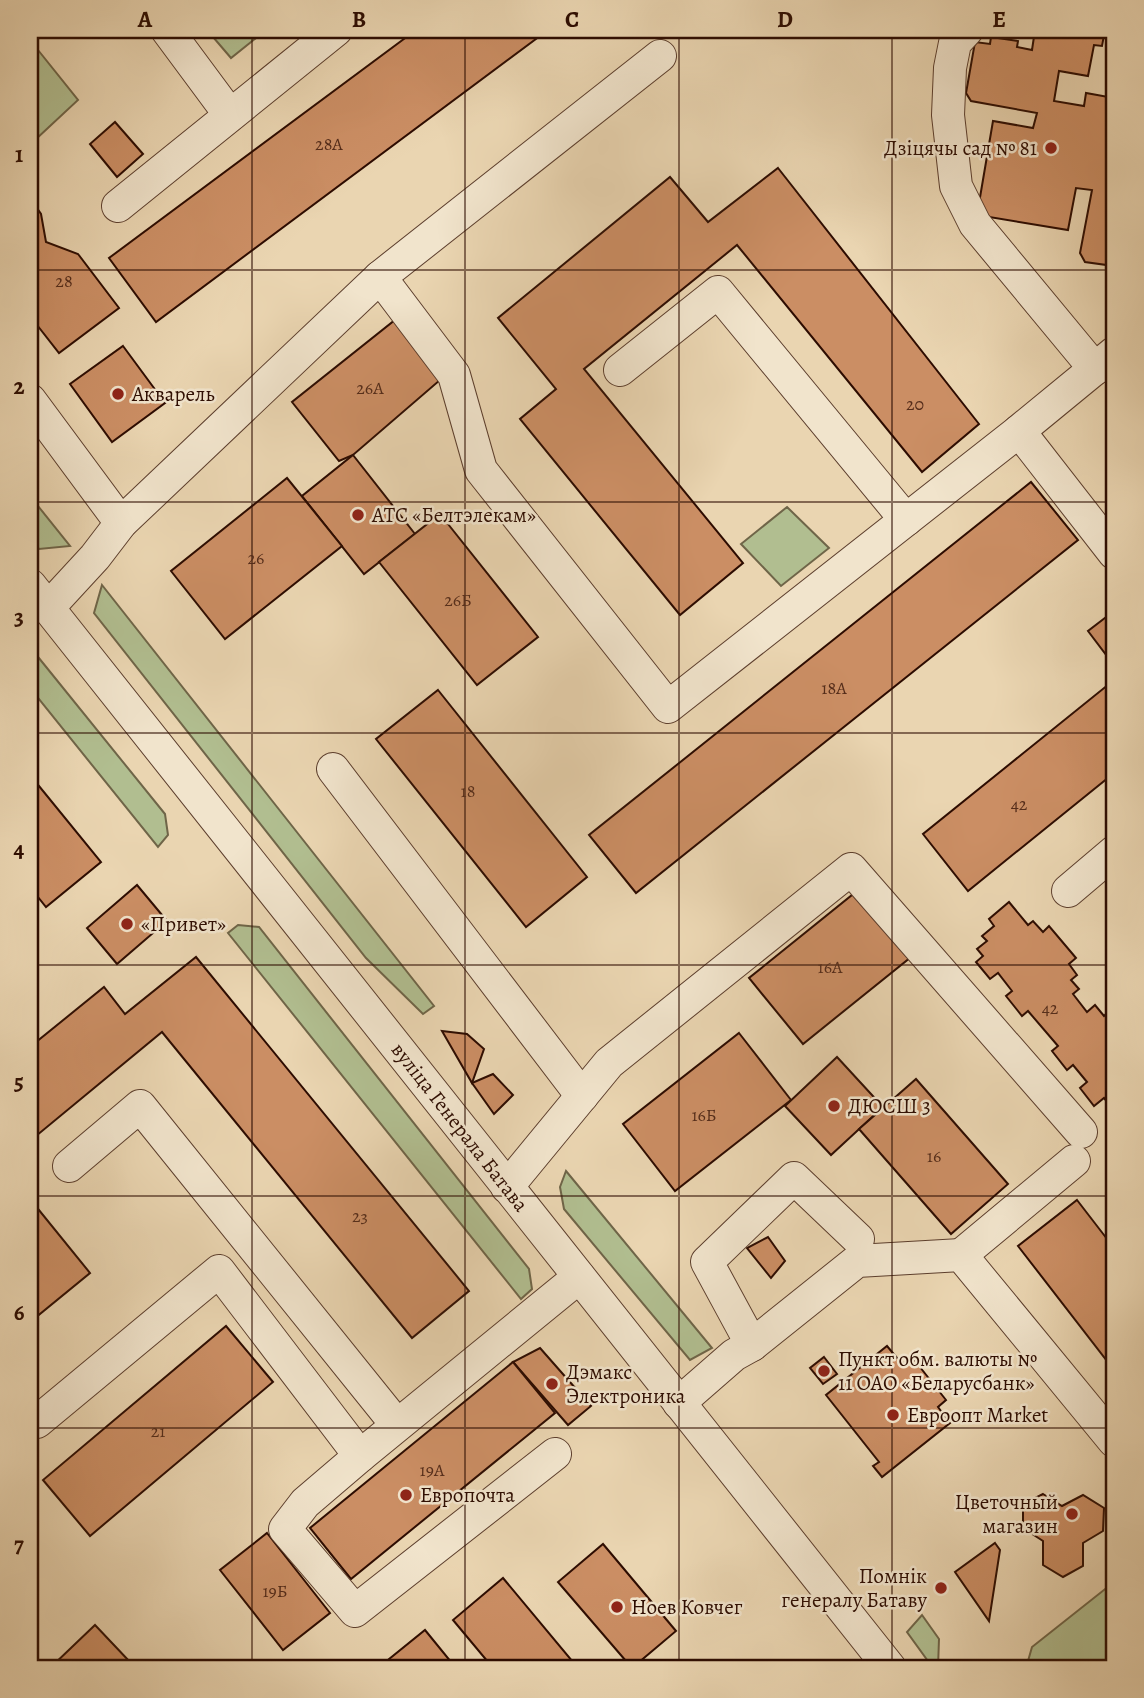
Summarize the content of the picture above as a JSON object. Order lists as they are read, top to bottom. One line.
{"streets":{"street":["вуліца Генерала Батава"]},"places":["Дзіцячы сад № 81","Акварель","АТС «Белтэлекам»","«Привет»","ДЮСШ 3","Пункт обм. валюты № 11 ОАО «Беларусбанк»","Дэмакс Электроника","Евроопт Market","Европочта","Цветочный магазин","Помнік генералу Батаву","Ноев Ковчег"],"house_numbers":["28А","28","26А","20","26","26Б","18А","18","42","16А","42","16Б","16","23","21","19А","19Б"],"grid":{"columns":["A","B","C","D","E"],"rows":["1","2","3","4","5","6","7"]}}
